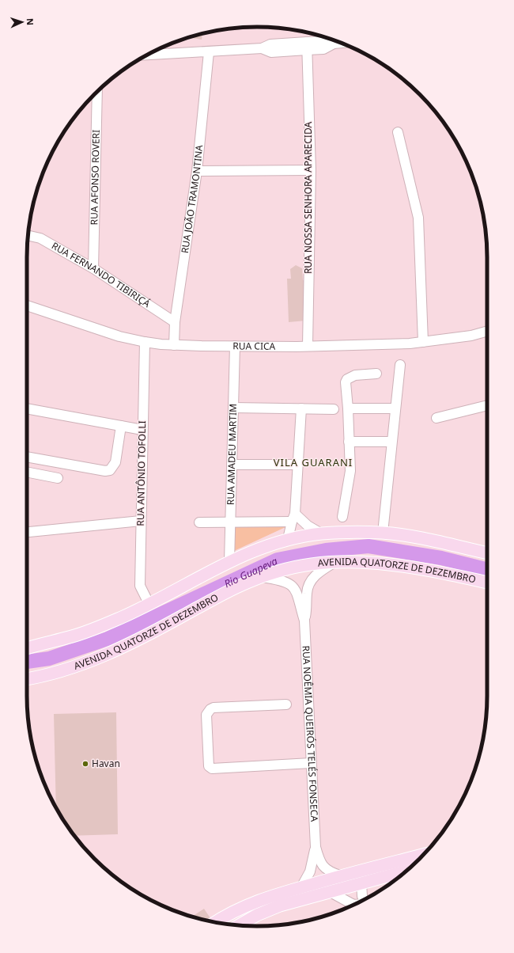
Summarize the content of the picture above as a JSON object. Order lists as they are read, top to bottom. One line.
{"streets":{"main road":["AVENIDA QUATORZE DE DEZEMBRO"],"street":["RUA AFONSO ROVERI","RUA NOSSA SENHORA APARECIDA","RUA JOÃO TRAMONTINA","RUA FERNANDO TIBIRIÇÁ","RUA CICA","RUA AMADEU MARTIM","RUA ANTÔNIO TOFOLLI","RUA NOÊMIA QUEIRÓS TELÉS FONSECA"]},"crossings":[["RUA AFONSO ROVERI","RUA FERNANDO TIBIRIÇÁ"],["RUA NOSSA SENHORA APARECIDA","RUA CICA"],["RUA JOÃO TRAMONTINA","RUA FERNANDO TIBIRIÇÁ"],["RUA JOÃO TRAMONTINA","RUA CICA"],["RUA CICA","RUA AMADEU MARTIM"],["RUA CICA","RUA ANTÔNIO TOFOLLI"],["AVENIDA QUATORZE DE DEZEMBRO","RUA NOÊMIA QUEIRÓS TELÉS FONSECA"]],"districts":["VILA GUARANI"],"water":["Rio Guapeva"],"places":["Havan"],"north":"right"}
